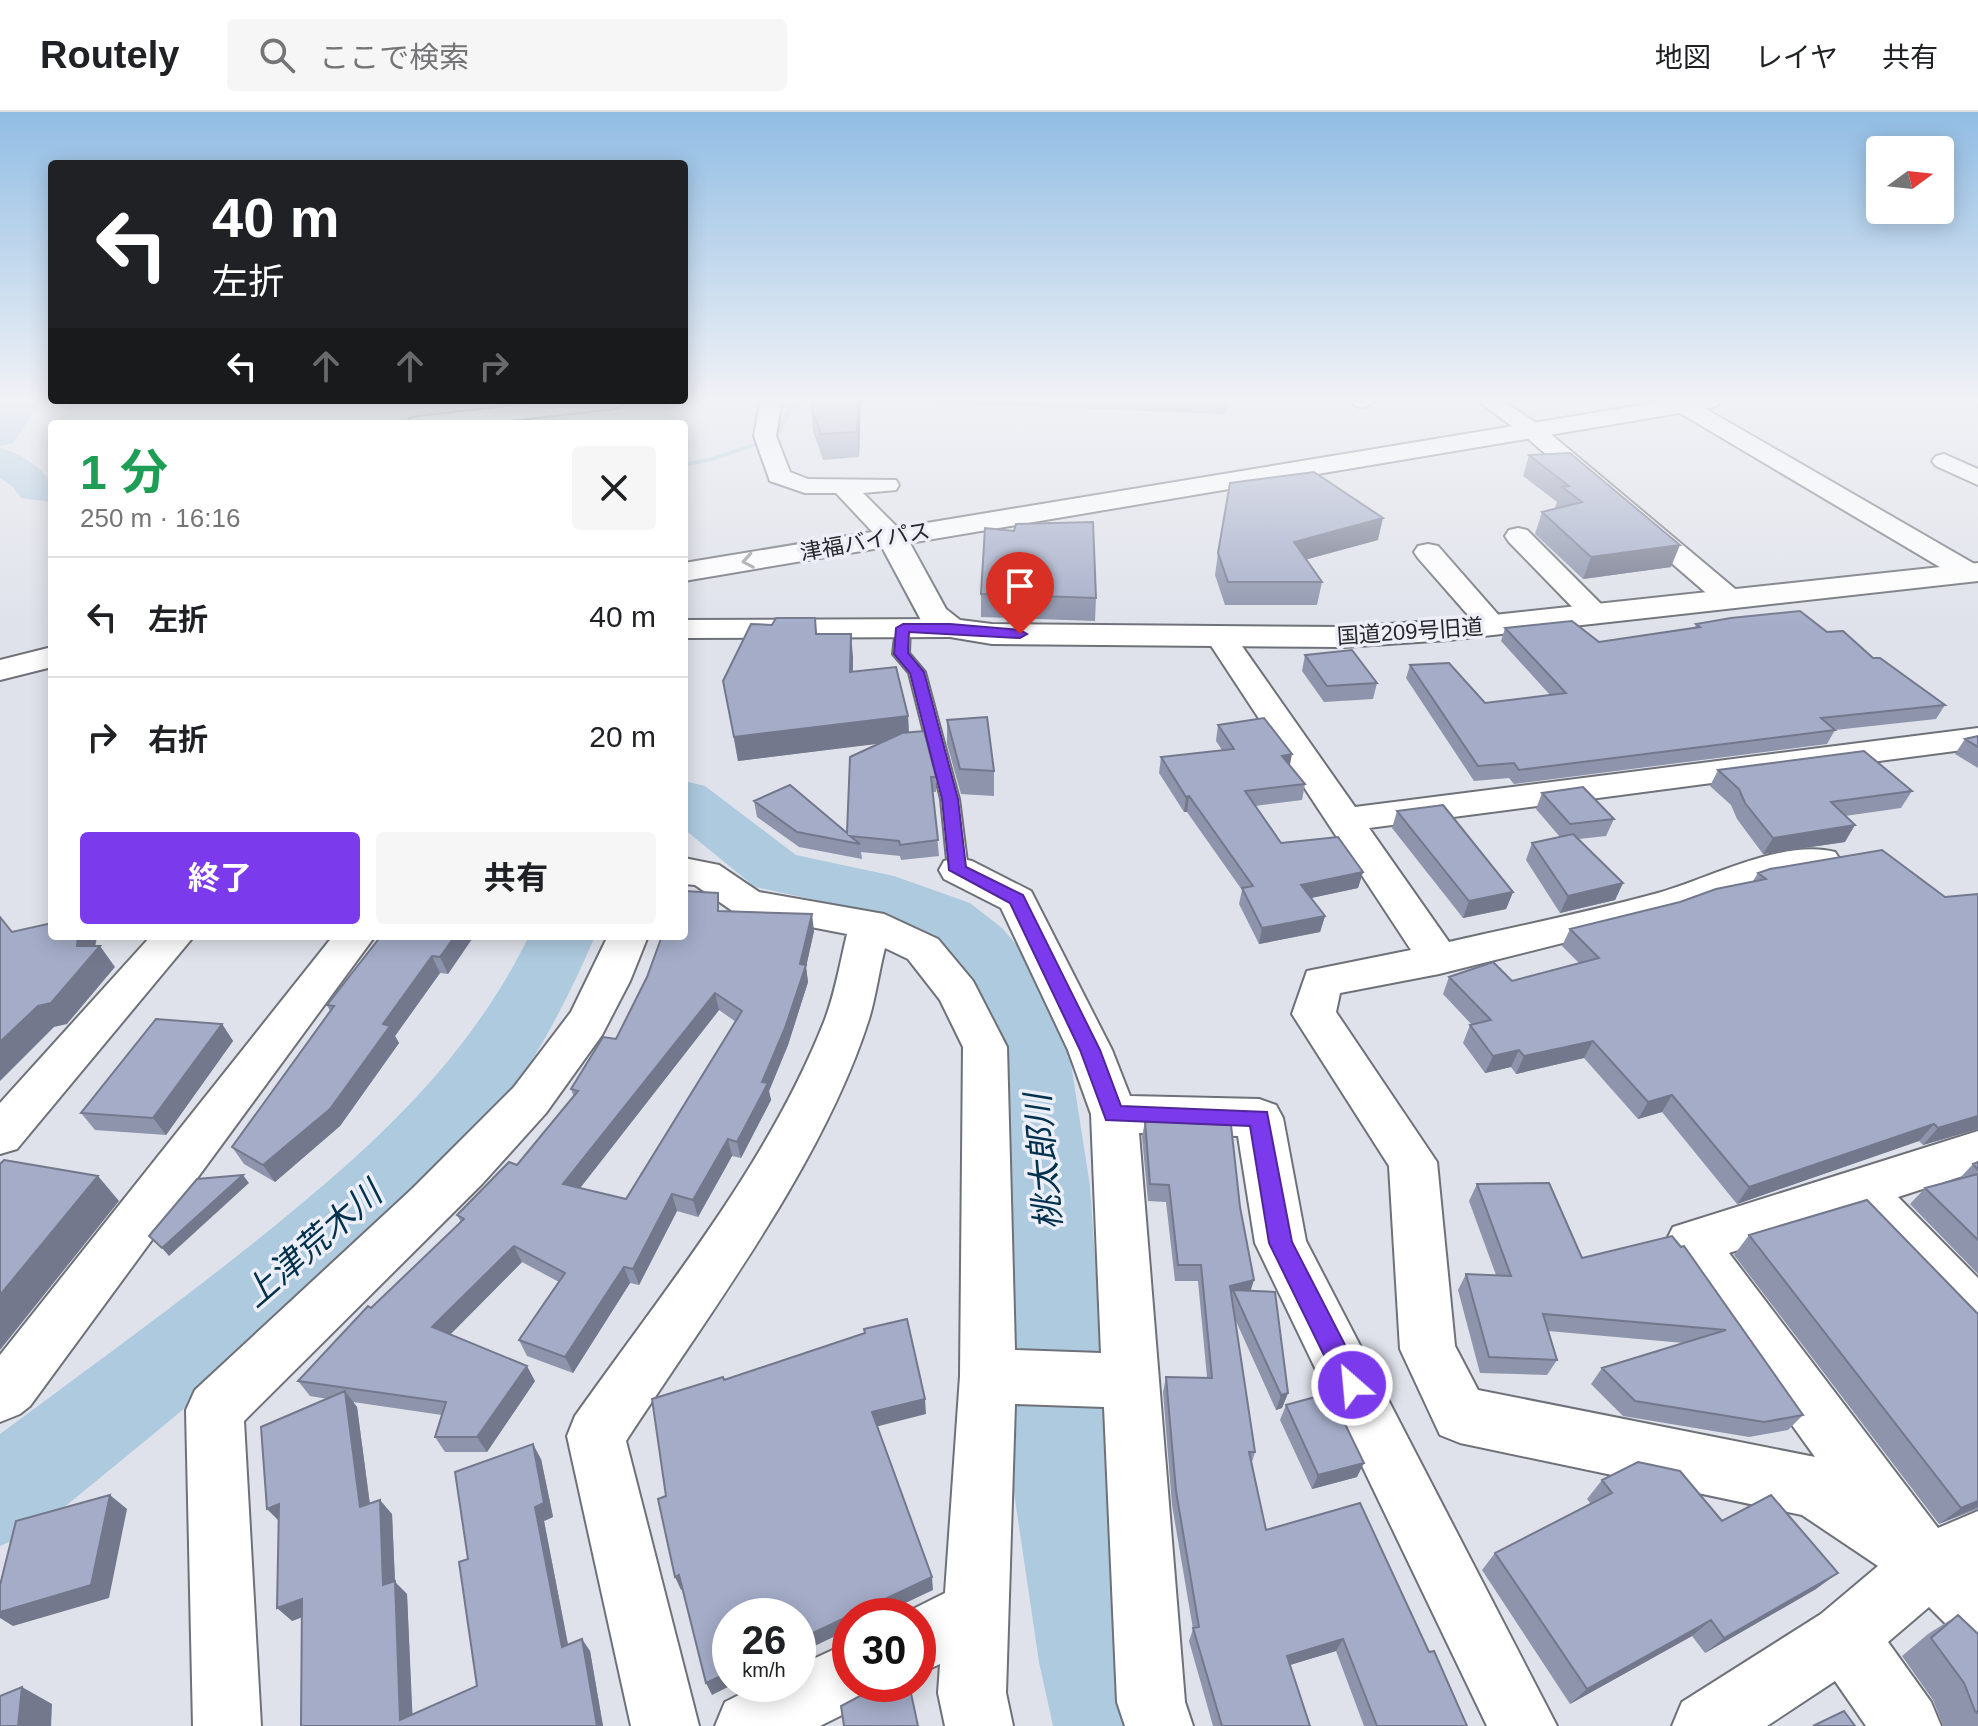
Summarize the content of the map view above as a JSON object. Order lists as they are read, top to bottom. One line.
{"streets":{"main road":["津福バイパス","国道209号旧道"]},"water":["桃太郎川","上津荒木川"],"north":"right","page":{"header":"Routely","search":"ここで検索","nav":["地図","レイヤ","共有"],"turn":["40 m","左折"],"heading":["1 分","250 m · 16:16"],"list":[{"name":"左折","value":"40 m"},{"name":"右折","value":"20 m"}],"buttons":["終了","共有"],"speed":"26 km/h","limit":"30"}}
